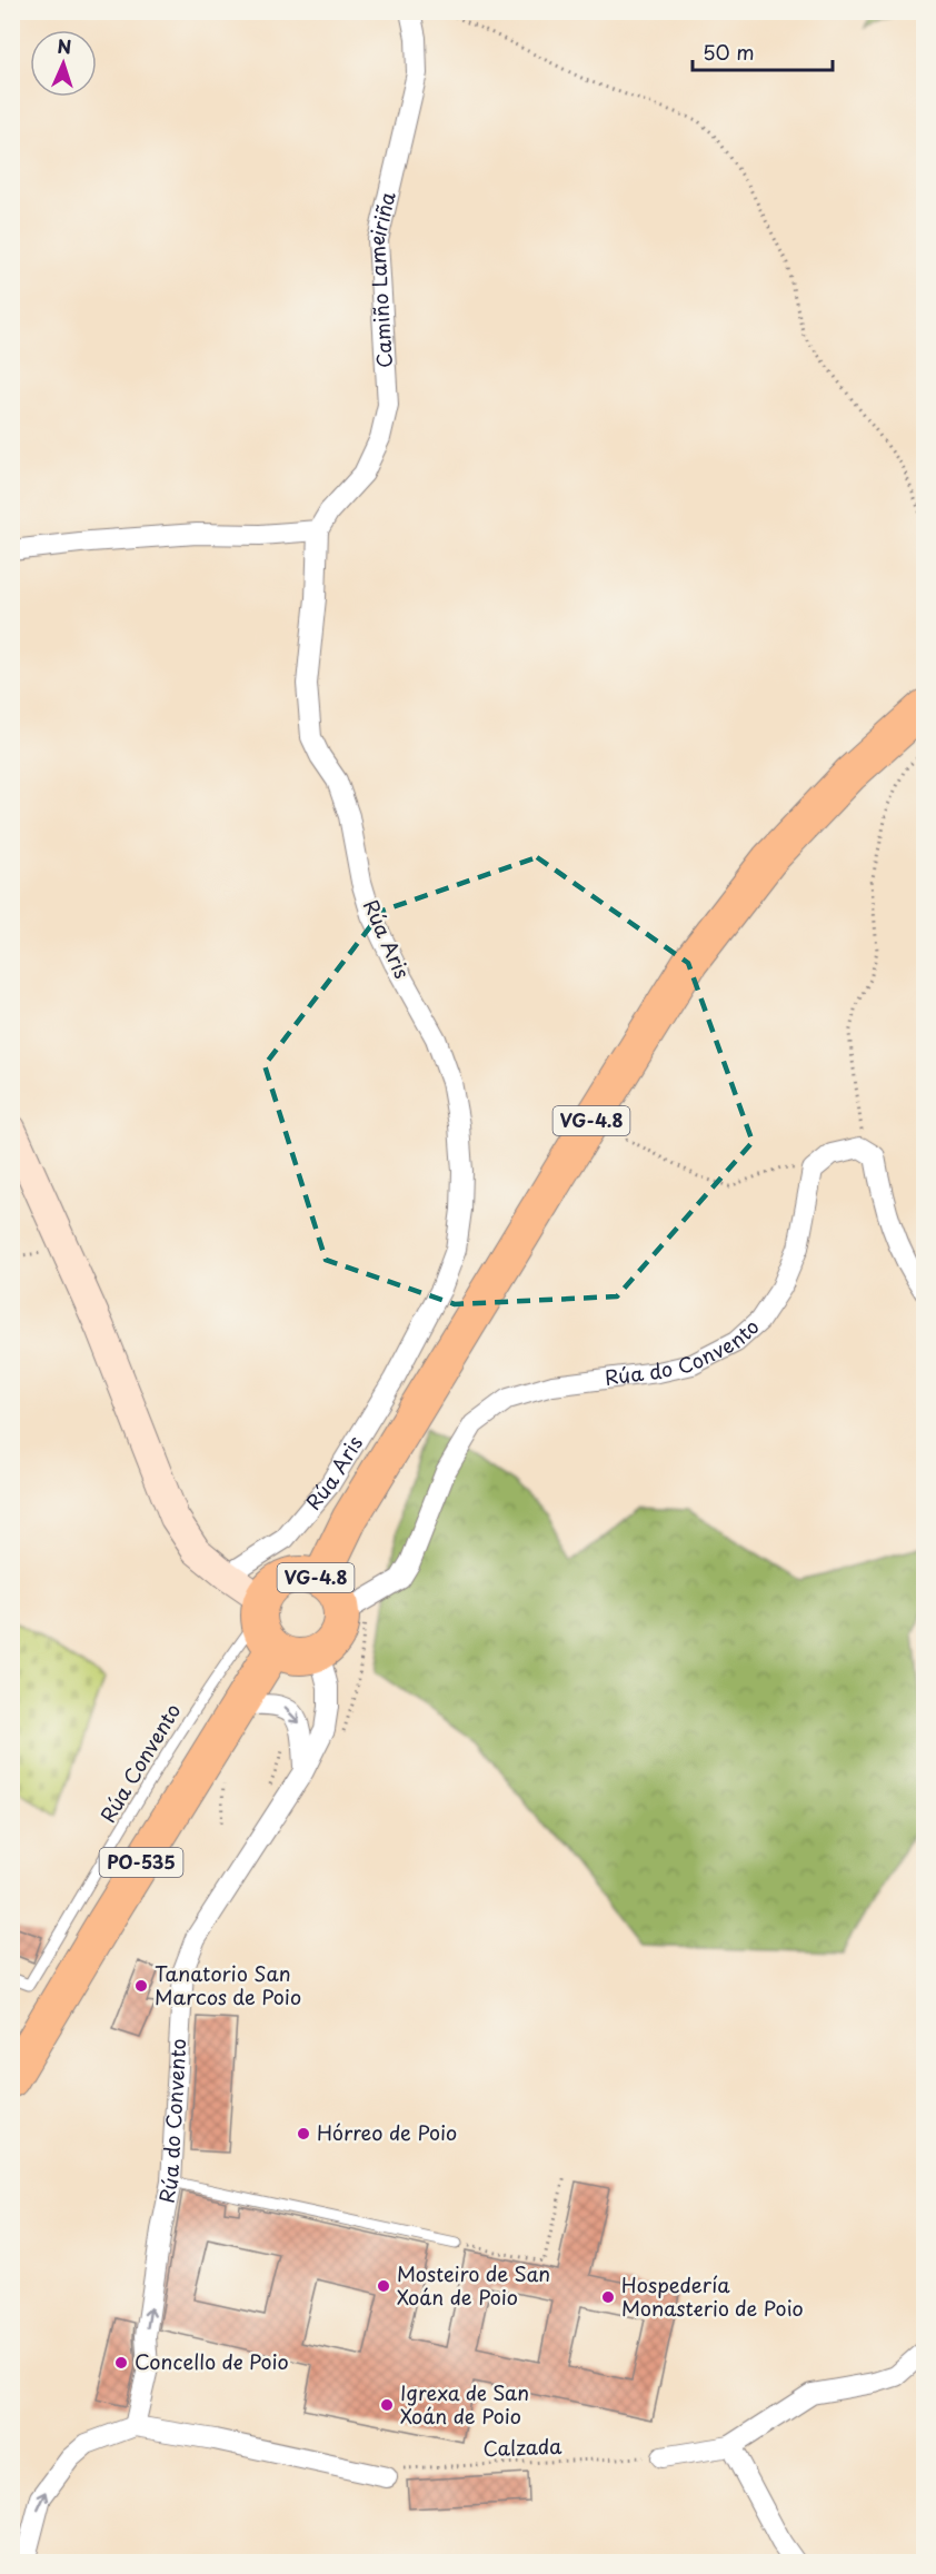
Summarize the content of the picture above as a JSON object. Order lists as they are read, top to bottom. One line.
{"streets":{"highway":["VG-4.8","PO-535"],"street":["Camiño Lameiriña","Rúa Aris","Rúa do Convento"],"lane":["Rúa Convento"],"path":["Calzada"]},"crossings":[["Camiño Lameiriña","Rúa Aris"],["VG-4.8","Rúa do Convento"],["VG-4.8","Rúa Convento"],["VG-4.8","PO-535"],["Rúa do Convento","Rúa Convento"],["Rúa do Convento","PO-535"],["Rúa Convento","PO-535"]],"places":["Tanatorio San Marcos de Poio","Hórreo de Poio","Mosteiro de San Xoán de Poio","Hospedería Monasterio de Poio","Concello de Poio","Igrexa de San Xoán de Poio"],"scale_bar":"50 m","north":"top"}
